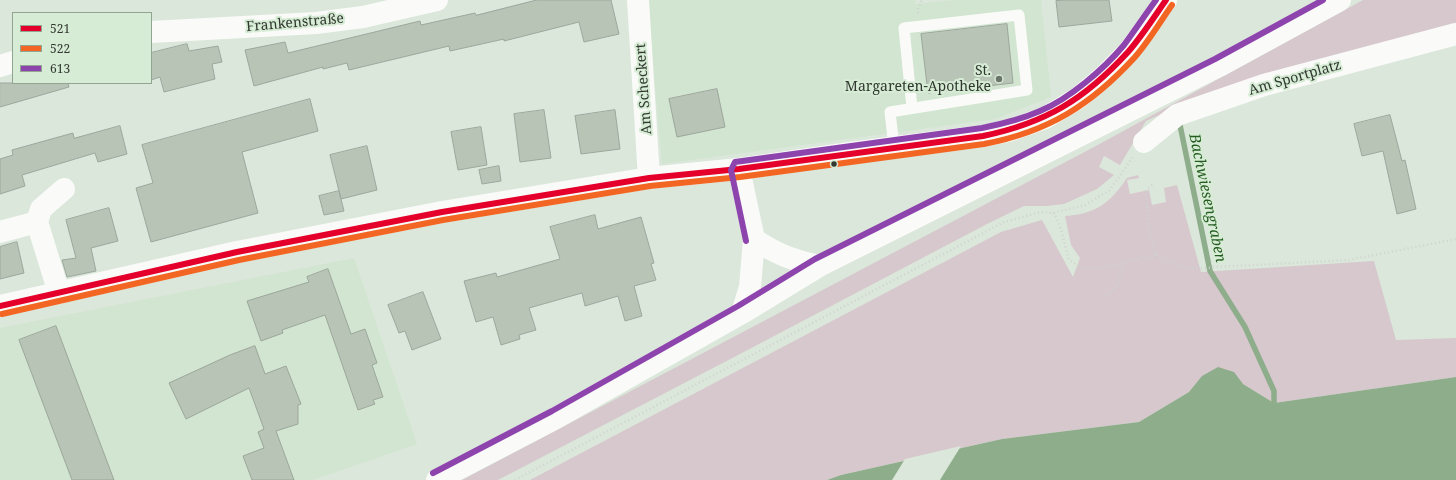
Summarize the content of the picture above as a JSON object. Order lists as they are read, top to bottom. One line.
{"streets":{"street":["Frankenstraße","Am Sportplatz","Am Scheckert"]},"water":["Bachwiesengraben"],"places":["St. Margareten-Apotheke"],"lines":["transit line 521","transit line 613","transit line 522"],"legend":["521","522","613"]}
